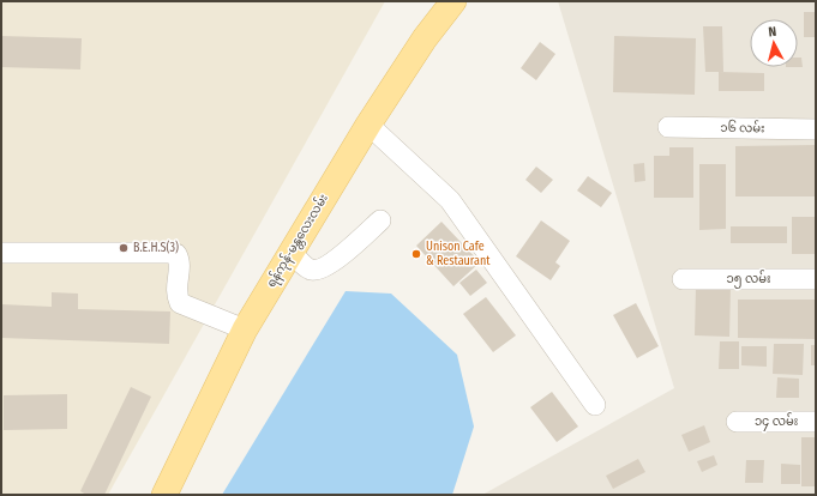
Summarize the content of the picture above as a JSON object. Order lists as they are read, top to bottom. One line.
{"streets":{"main road":["ရန်ကုန်-မန္တလေးလမ်း"],"street":["၁၆ လမ်း","၁၅ လမ်း","၁၄ လမ်း"]},"places":["B.E.H.S(3)","Unison Cafe & Restaurant"],"north":"top"}
